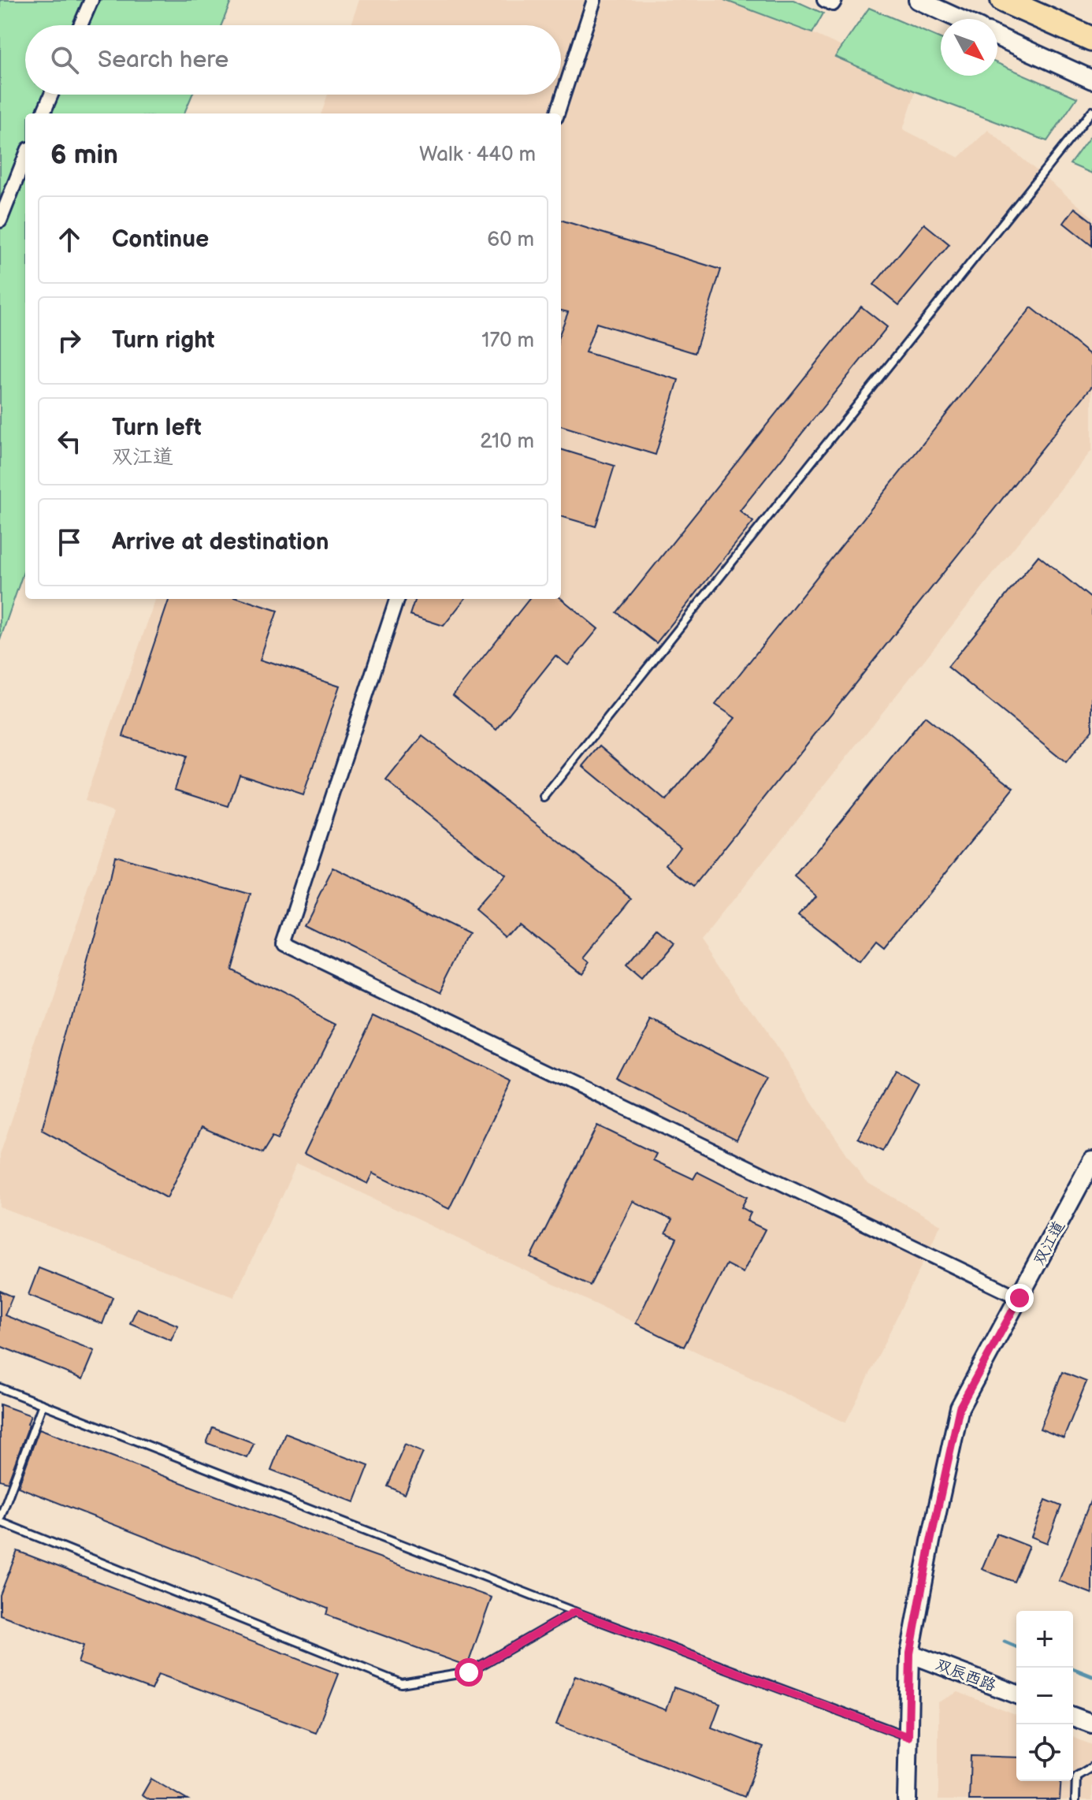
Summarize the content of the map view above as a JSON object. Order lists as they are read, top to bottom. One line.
{"streets":{"main road":["双江道","双辰西路"]},"crossings":[["双江道","双辰西路"]],"north":"bottom right","page":{"search":"Search here","heading":["6 min","Walk · 440 m"],"list":[["Continue","60 m"],["Turn right","170 m"],["Turn left","双江道","210 m"],"Arrive at destination"],"map_buttons":["+","−"]}}
